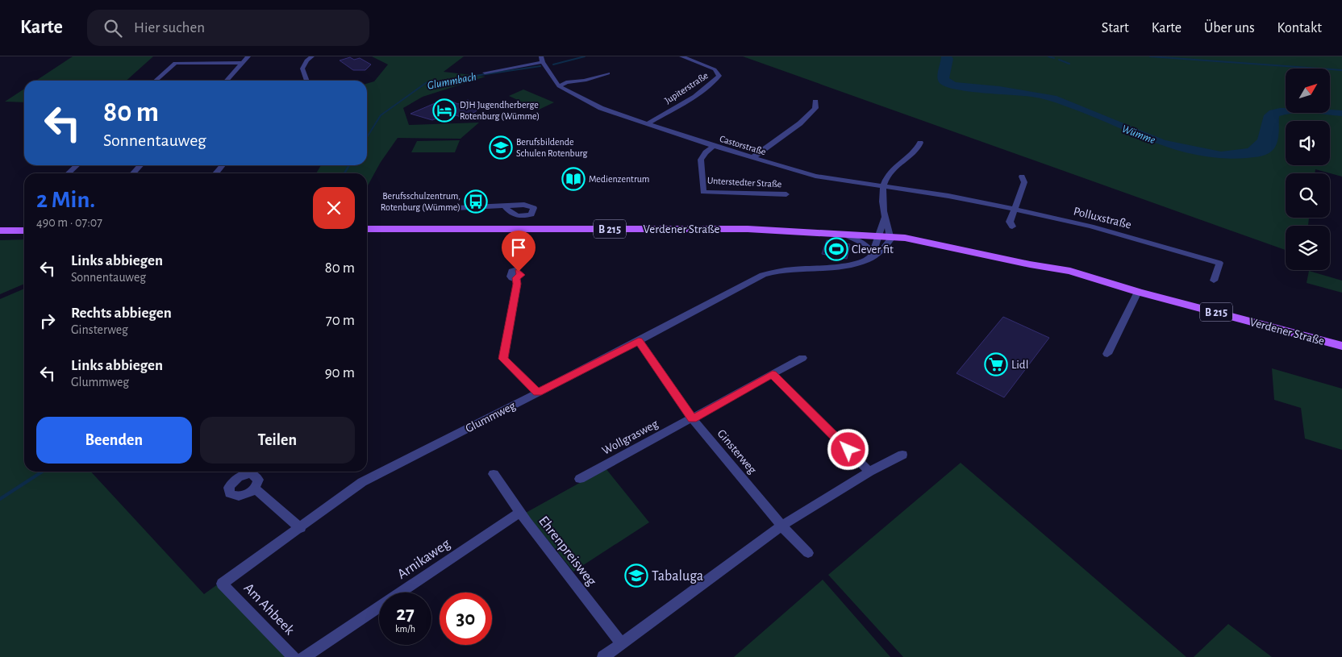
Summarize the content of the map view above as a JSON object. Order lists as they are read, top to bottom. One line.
{"streets":{"main road":["B 215","Verdener Straße"],"street":["Jupiterstraße","Castorstraße","Unterstedter Straße","Polluxstraße","Glummweg","Wollgrasweg","Ginsterweg","Ehrenpreisweg","Arnikaweg","Am Ahbeek"]},"crossings":[["Jupiterstraße","Castorstraße"],["Castorstraße","Unterstedter Straße"],["Castorstraße","Polluxstraße"],["Verdener Straße","Glummweg"],["Glummweg","Ginsterweg"],["Glummweg","Am Ahbeek"],["Wollgrasweg","Ginsterweg"],["Ehrenpreisweg","Arnikaweg"]],"water":["Glummbach","Wümme"],"places":{"hotel":["DJH Jugendherberge Rotenburg (Wümme)"],"school or university":["Berufsbildende Schulen Rotenburg","Tabaluga"],"library":["Medienzentrum"],"bus stop":["Berufsschulzentrum, Rotenburg (Wümme)"],"sports":["Clever fit"],"supermarket":["Lidl"]},"north":"top right","page":{"header":"Karte","search":"Hier suchen","nav":["Start","Karte","Über uns","Kontakt"],"turn":["80 m","Sonnentauweg"],"heading":["2 Min.","490 m · 07:07"],"list":[{"name":"Links abbiegen","note":"Sonnentauweg","value":"80 m"},{"name":"Rechts abbiegen","note":"Ginsterweg","value":"70 m"},{"name":"Links abbiegen","note":"Glummweg","value":"90 m"}],"buttons":["Beenden","Teilen"],"speed":"27 km/h","limit":"30"}}
